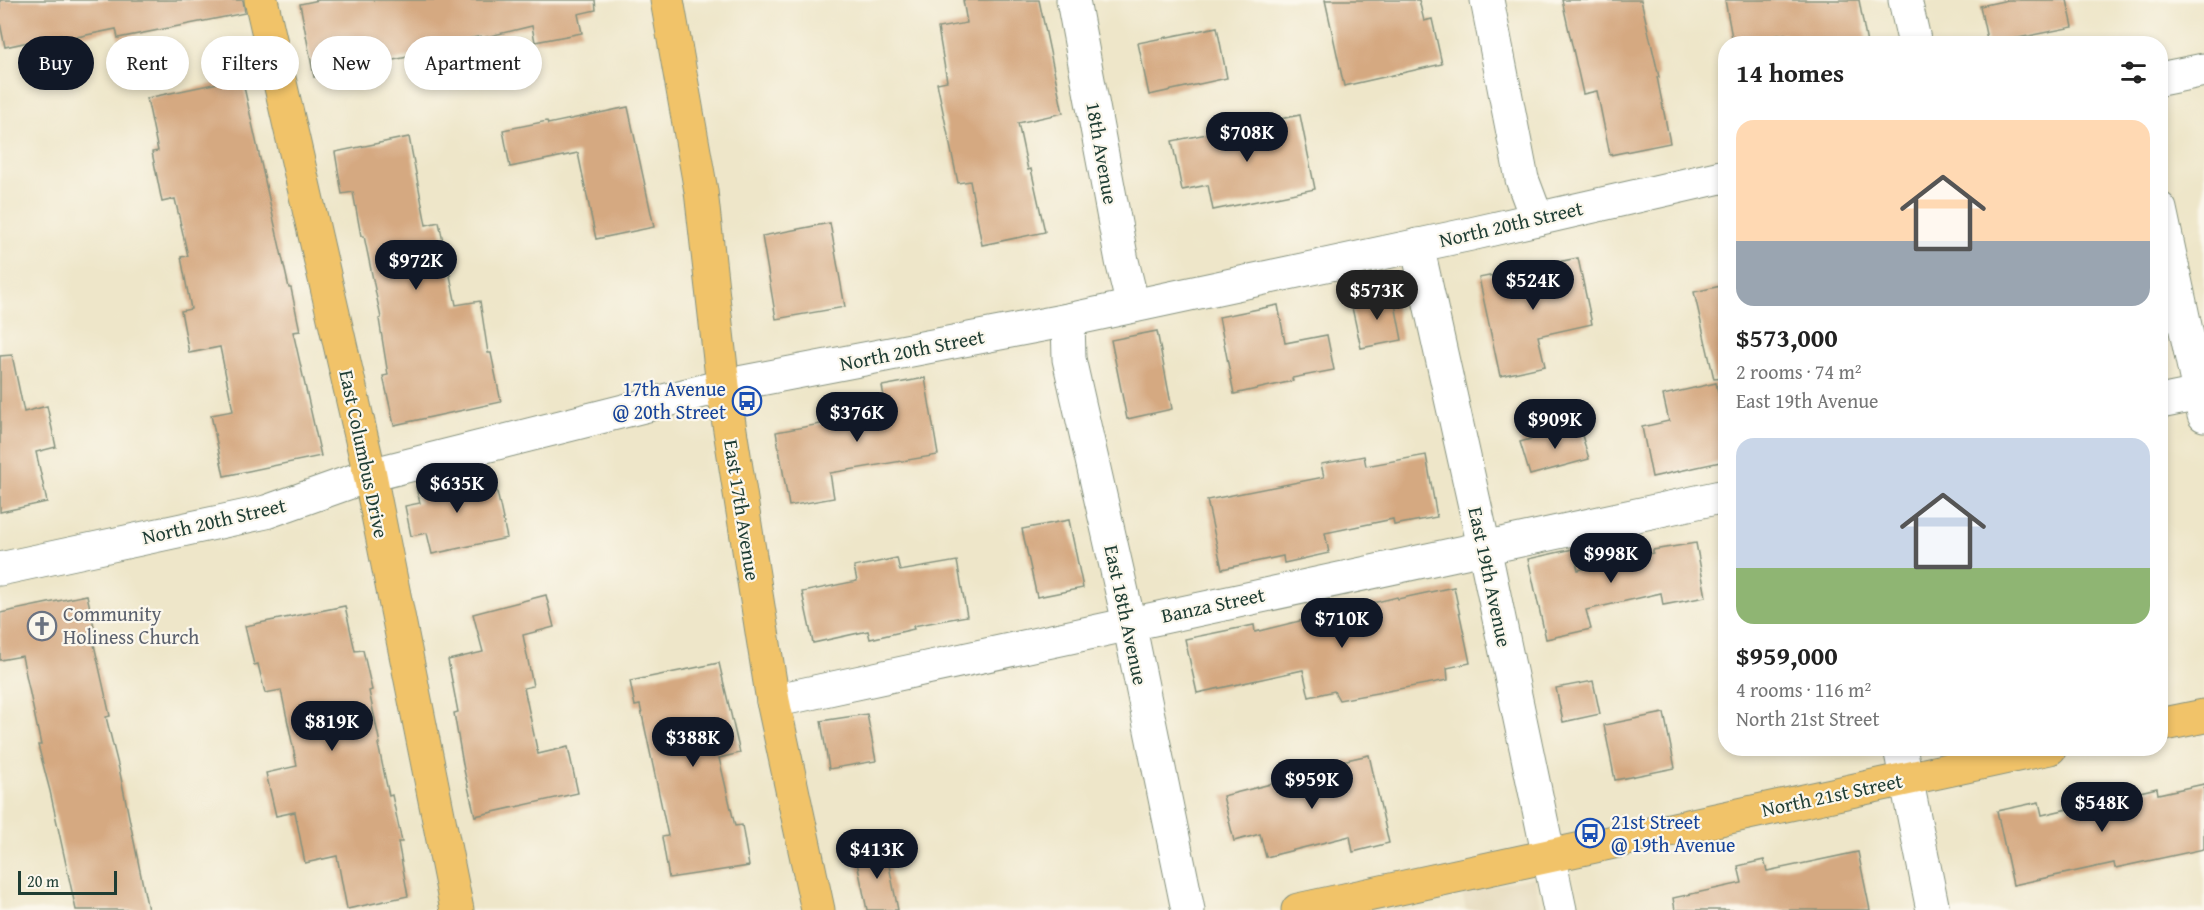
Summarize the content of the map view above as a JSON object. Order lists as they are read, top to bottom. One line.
{"streets":{"main road":["East Columbus Drive","East 17th Avenue","North 21st Street"],"street":["18th Avenue","North 20th Street","East 19th Avenue","Banza Street","East 18th Avenue"]},"crossings":[["18th Avenue","North 20th Street"],["North 20th Street","East Columbus Drive"],["North 20th Street","East 17th Avenue"],["North 20th Street","East 19th Avenue"],["North 20th Street","East 18th Avenue"],["East 17th Avenue","Banza Street"],["East 19th Avenue","Banza Street"],["East 19th Avenue","North 21st Street"],["Banza Street","East 18th Avenue"]],"places":{"bus stop":["17th Avenue @ 20th Street","21st Street @ 19th Avenue"],"church":["Community Holiness Church"]},"scale_bar":"20 m","page":{"chip":["Buy","Rent","Filters","New","Apartment"],"heading":"14 homes","list":[{"name":"$573,000","note":"2 rooms · 74 m² · East 19th Avenue"},{"name":"$959,000","note":"4 rooms · 116 m² · North 21st Street"}],"price":["$708K","$972K","$524K","$573K","$376K","$909K","$635K","$998K","$710K","$819K","$388K","$959K","$548K","$413K"],"scale":"20 m"}}
